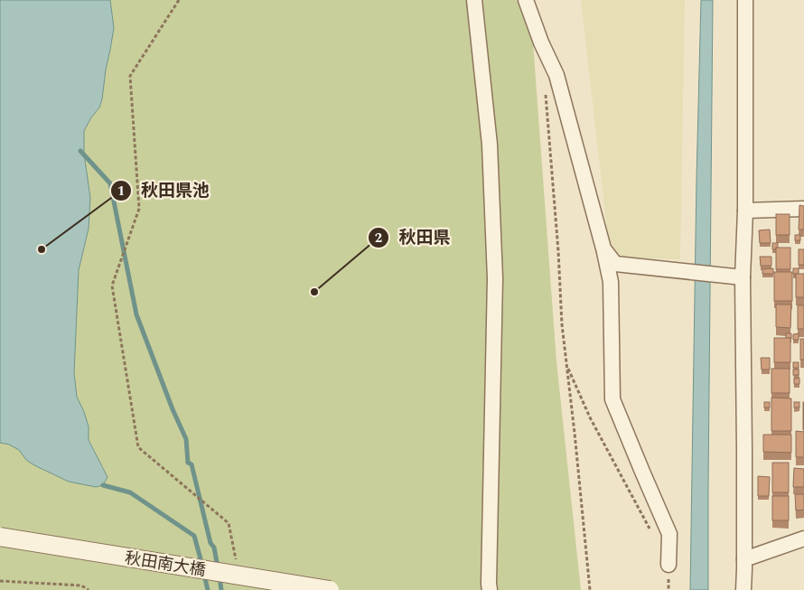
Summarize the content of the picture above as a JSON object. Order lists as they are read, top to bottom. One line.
{"streets":{"street":["秋田南大橋"]},"places":["秋田県池","秋田県"]}
